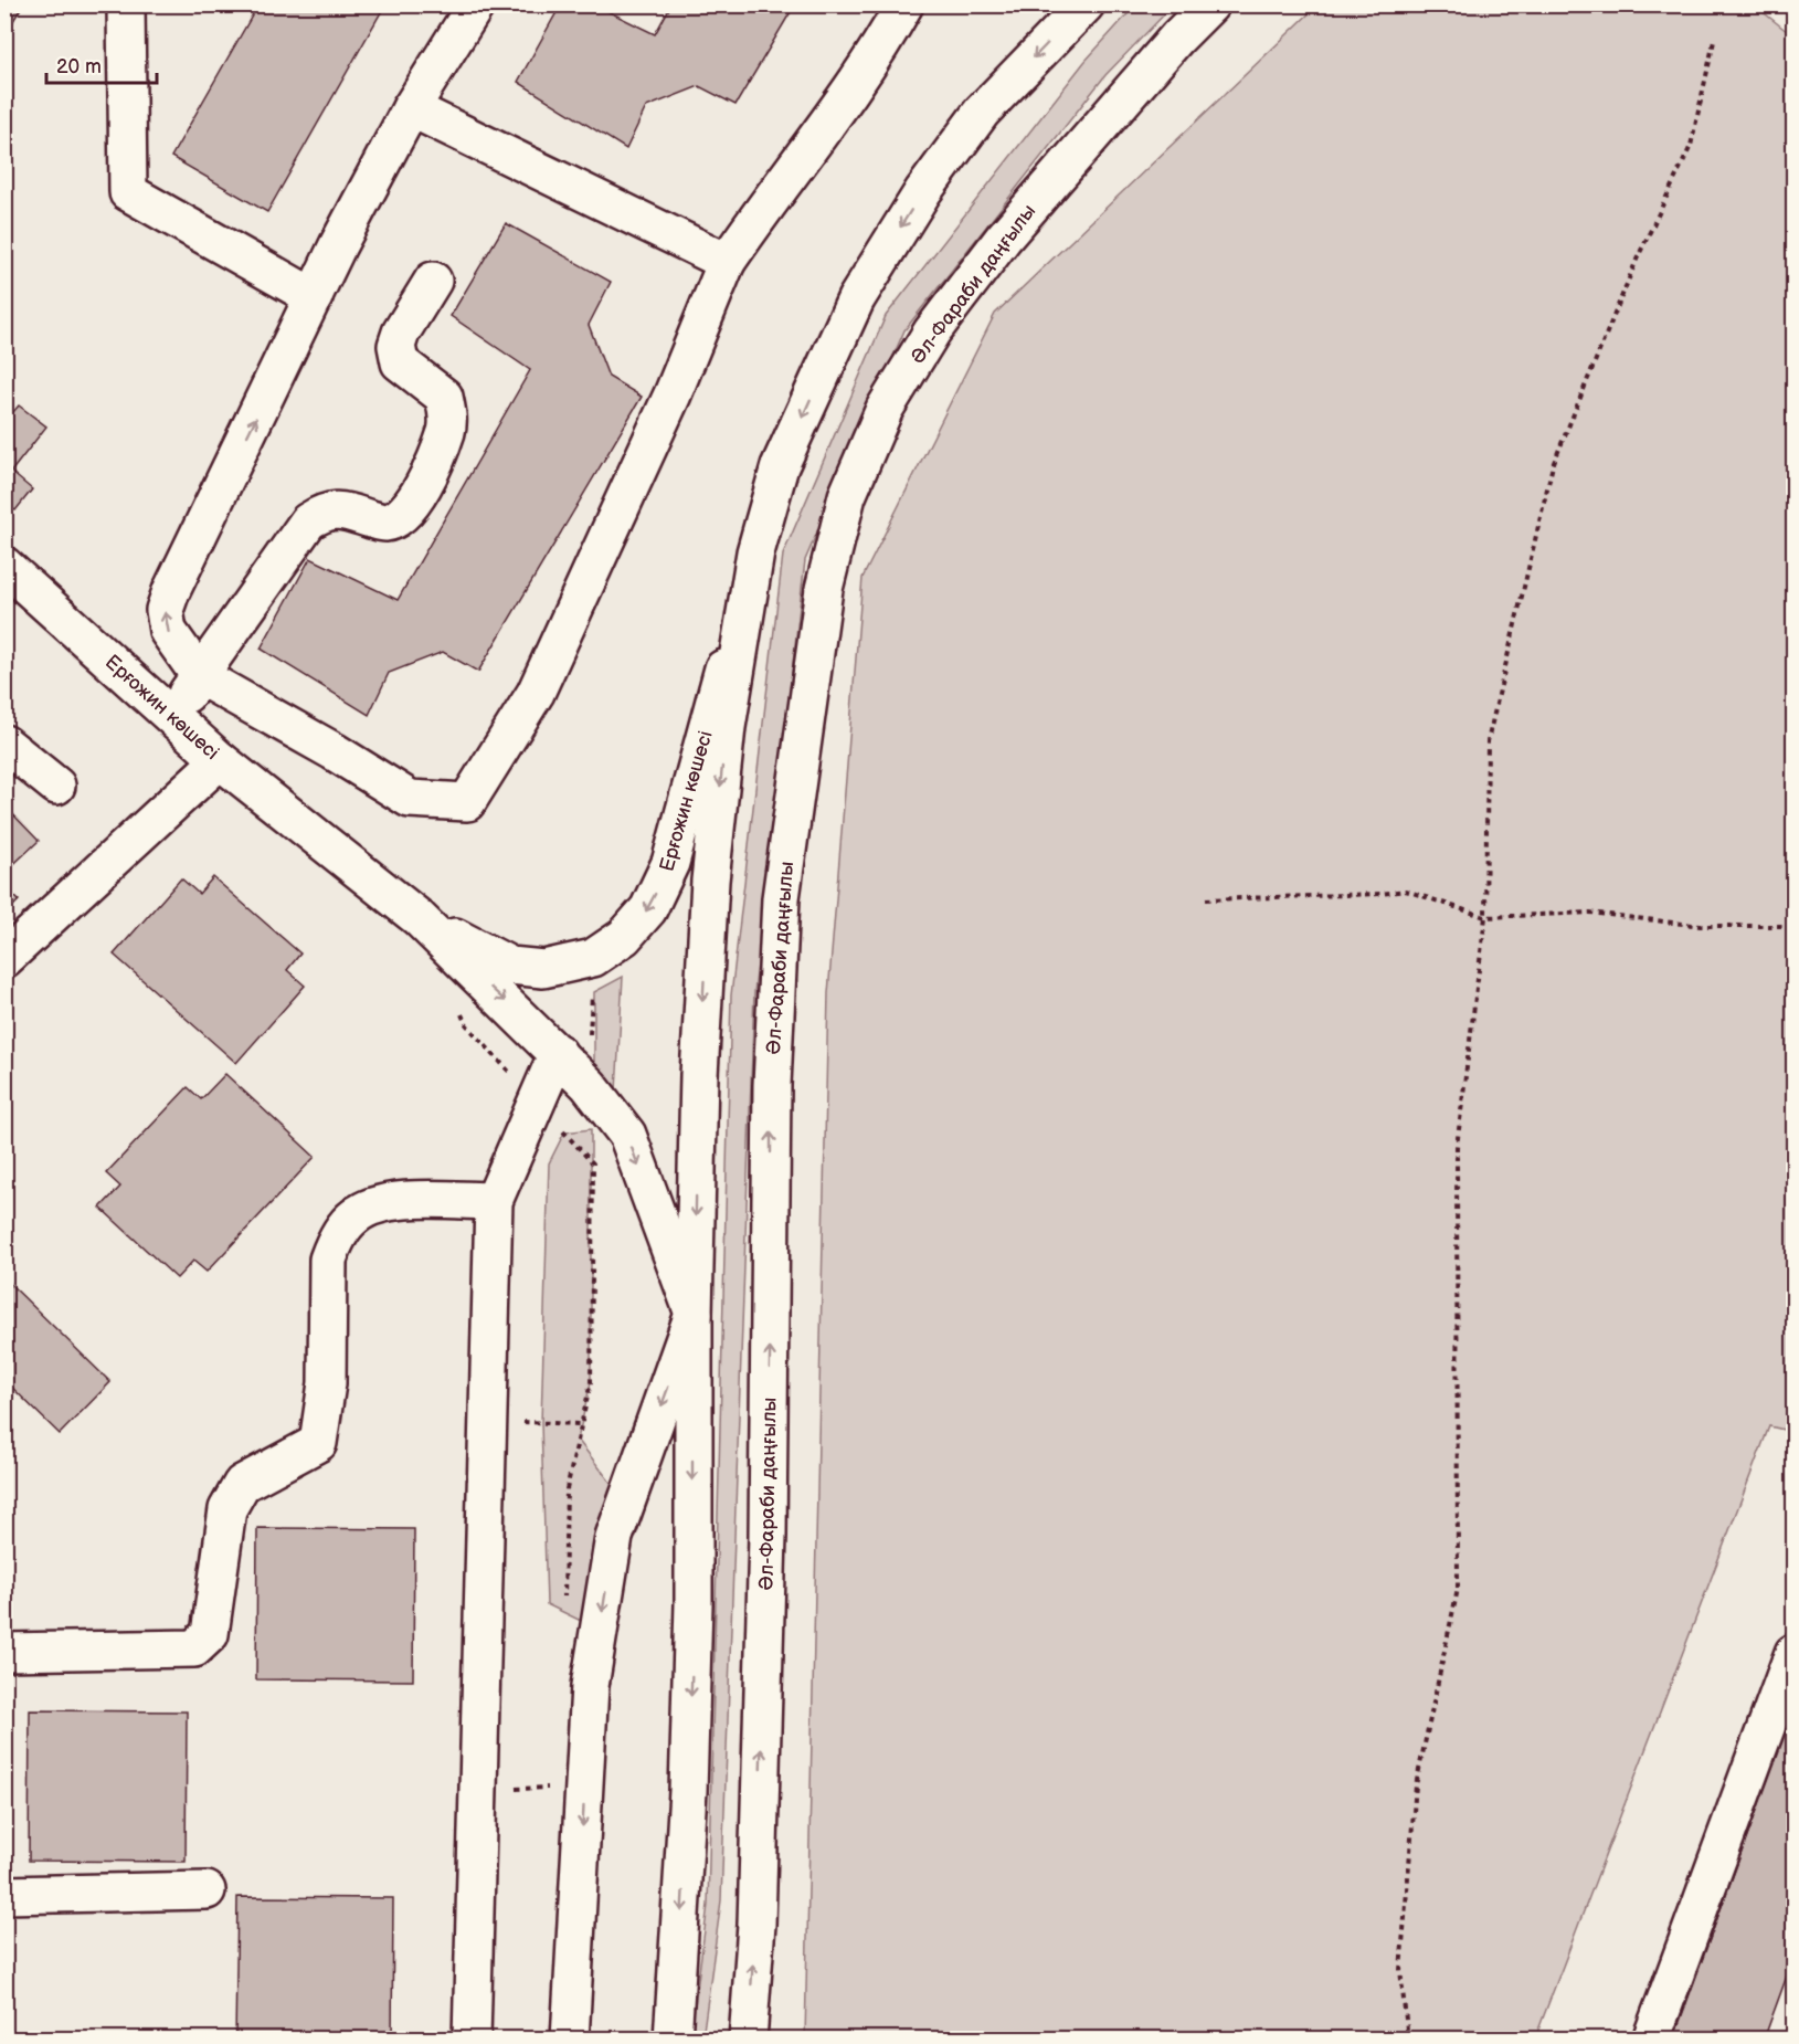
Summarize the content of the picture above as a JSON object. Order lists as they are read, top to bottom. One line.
{"streets":{"main road":["Әл-Фараби даңғылы","Ерғожин көшесі"]},"scale_bar":"20 m"}
